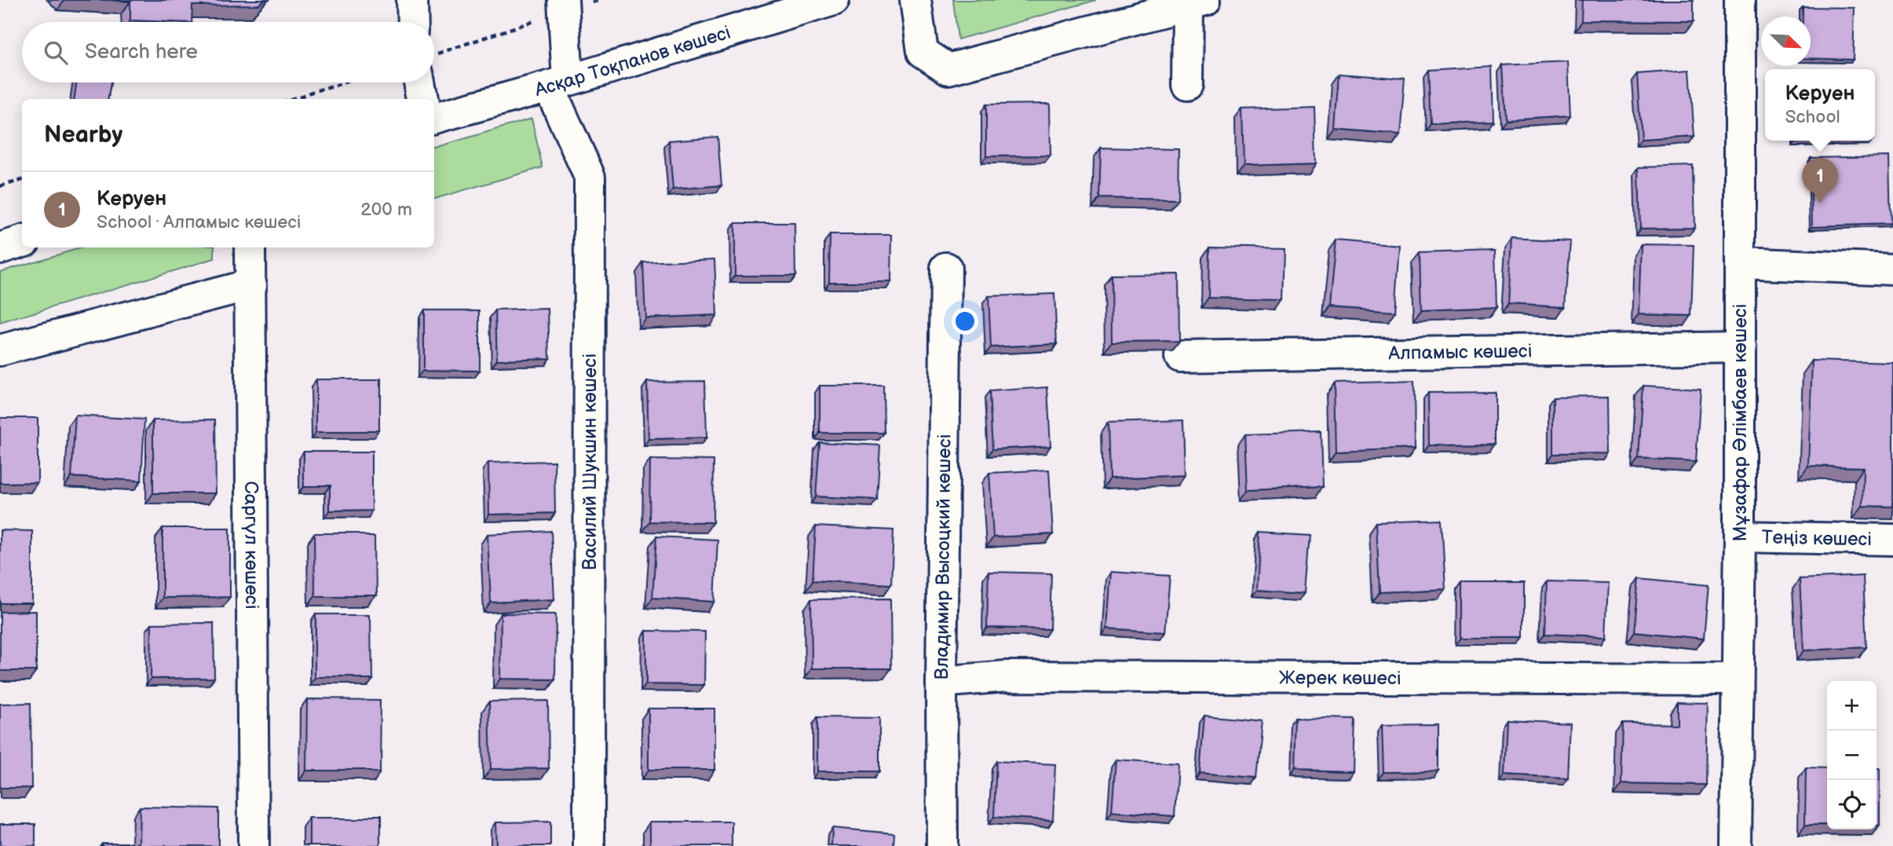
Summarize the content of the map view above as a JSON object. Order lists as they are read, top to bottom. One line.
{"streets":{"street":["Асқар Тоқпанов көшесі","Алпамыс көшесі","Мұзафар Әлімбаев көшесі","Василий Шукшин көшесі","Теңіз көшесі","Саргүл көшесі","Владимир Высоцкий көшесі","Жерек көшесі"]},"crossings":[["Асқар Тоқпанов көшесі","Василий Шукшин көшесі"],["Алпамыс көшесі","Мұзафар Әлімбаев көшесі"],["Мұзафар Әлімбаев көшесі","Теңіз көшесі"],["Мұзафар Әлімбаев көшесі","Жерек көшесі"],["Владимир Высоцкий көшесі","Жерек көшесі"]],"north":"bottom right","page":{"search":"Search here","popup":["Керуен","School"],"heading":"Nearby","pins":"1","list":[{"mark":"1","name":"Керуен","note":"School · Алпамыс көшесі","value":"200 m"}],"map_buttons":["+","−"]}}
